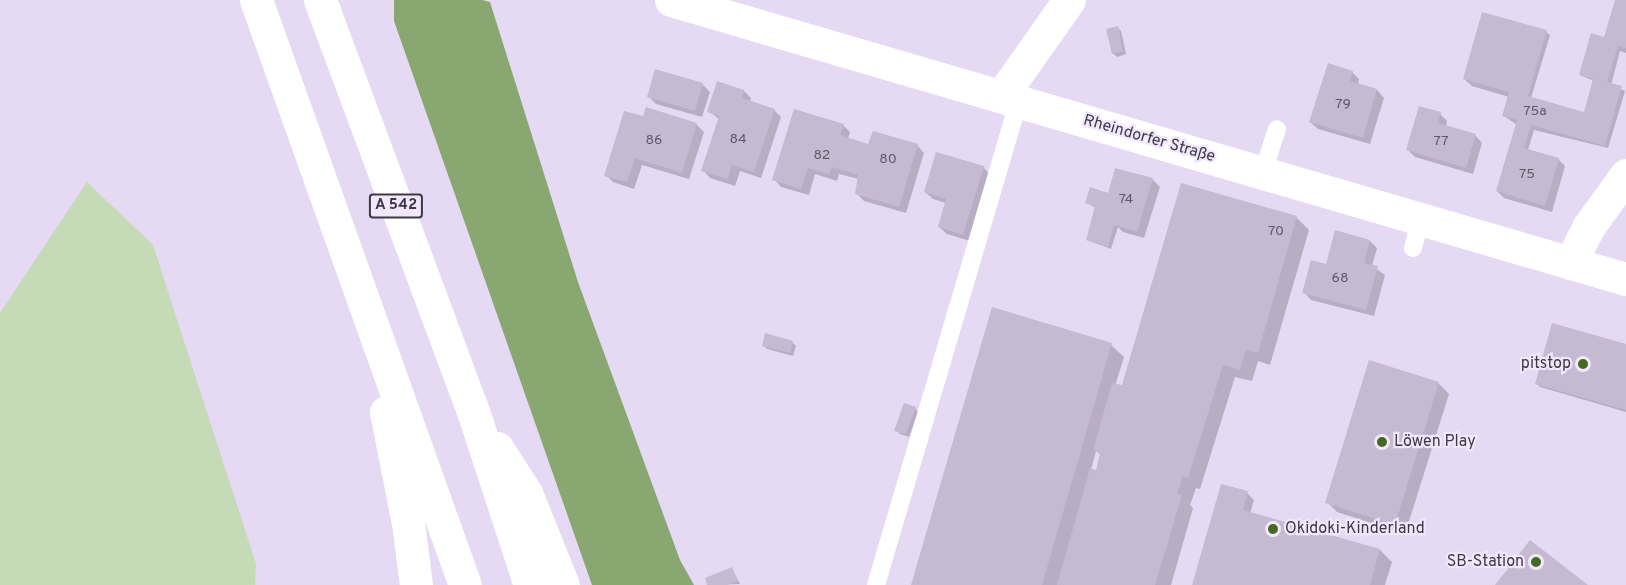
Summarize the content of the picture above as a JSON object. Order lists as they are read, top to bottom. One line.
{"streets":{"main road":["Rheindorfer Straße","A 542"]},"places":["pitstop","Löwen Play","Okidoki-Kinderland","SB-Station"],"house_numbers":["79","75a","84","86","77","82","80","75","74","70","68"]}
